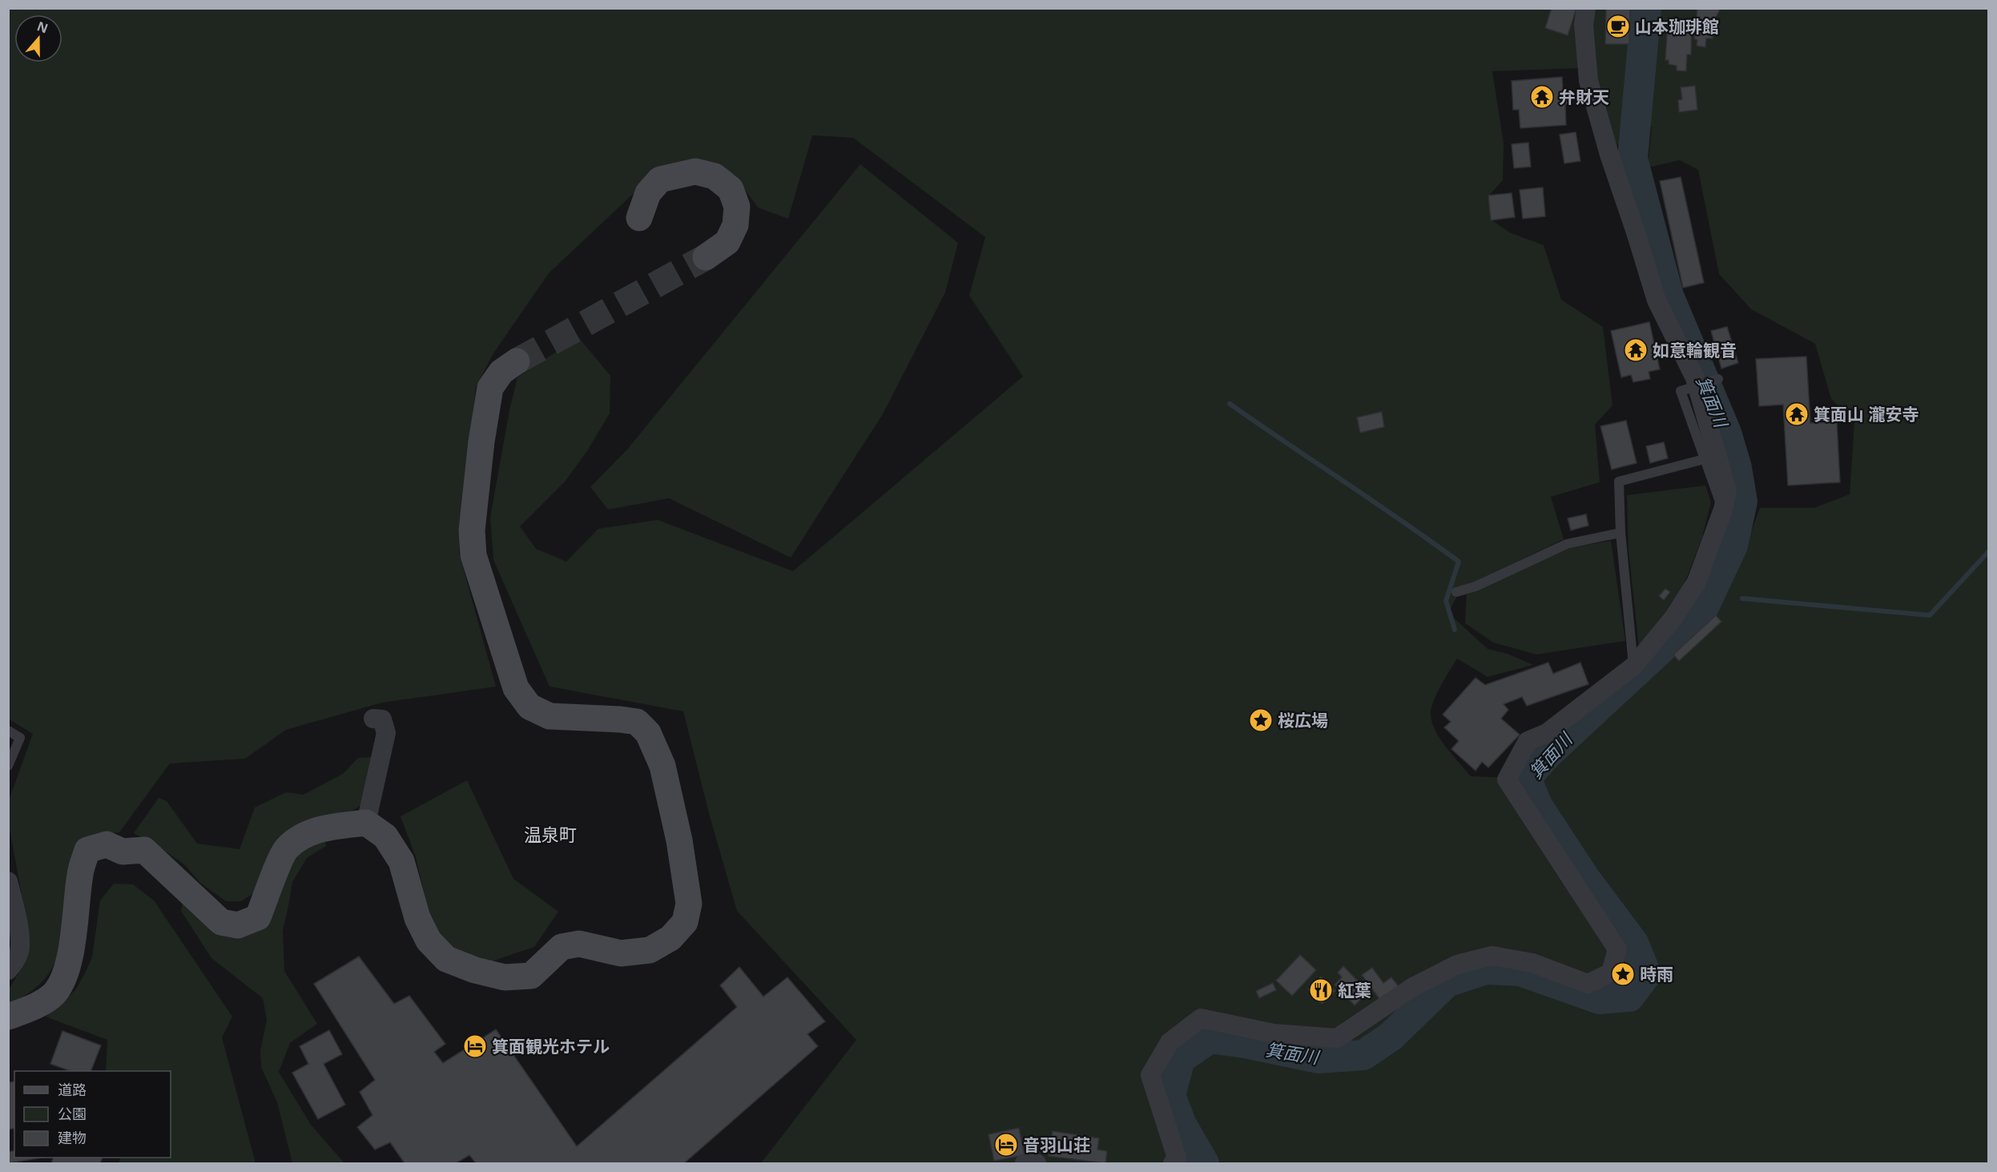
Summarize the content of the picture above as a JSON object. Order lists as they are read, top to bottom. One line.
{"districts":["温泉町"],"water":["箕面川"],"places":{"cafe":["山本珈琲館"],"temple":["弁財天","如意輪観音","箕面山 瀧安寺"],"place":["桜広場","時雨"],"restaurant":["紅葉"],"hotel":["箕面観光ホテル","音羽山荘"]},"legend":["道路","公園","建物"],"north":"top"}
